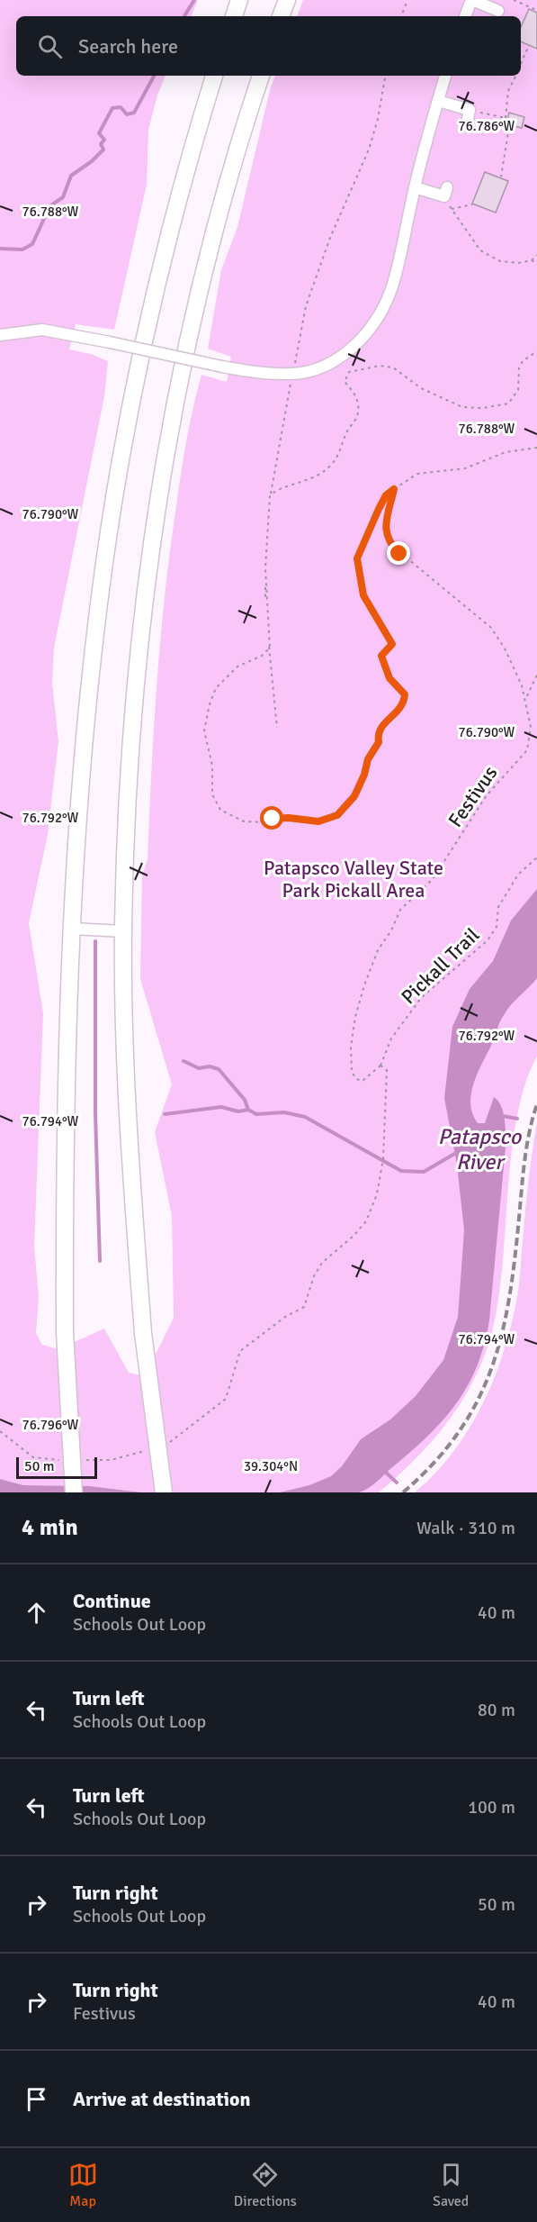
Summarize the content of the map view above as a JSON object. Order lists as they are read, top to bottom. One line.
{"streets":{"path":["Festivus","Pickall Trail"]},"crossings":[["Festivus","Pickall Trail"]],"water":["Patapsco River"],"parks":["Patapsco Valley State Park Pickall Area"],"scale_bar":"50 m","page":{"search":"Search here","scale":"50 m","heading":["4 min","Walk · 310 m"],"list":[["Continue","Schools Out Loop","40 m"],["Turn left","Schools Out Loop","80 m"],["Turn left","Schools Out Loop","100 m"],["Turn right","Schools Out Loop","50 m"],["Turn right","Festivus","40 m"],"Arrive at destination"],"nav":["Map","Directions","Saved"]},"coordinates":["76.786°W","76.788°W","76.790°W","76.792°W","76.794°W","76.796°W","39.304°N"]}
